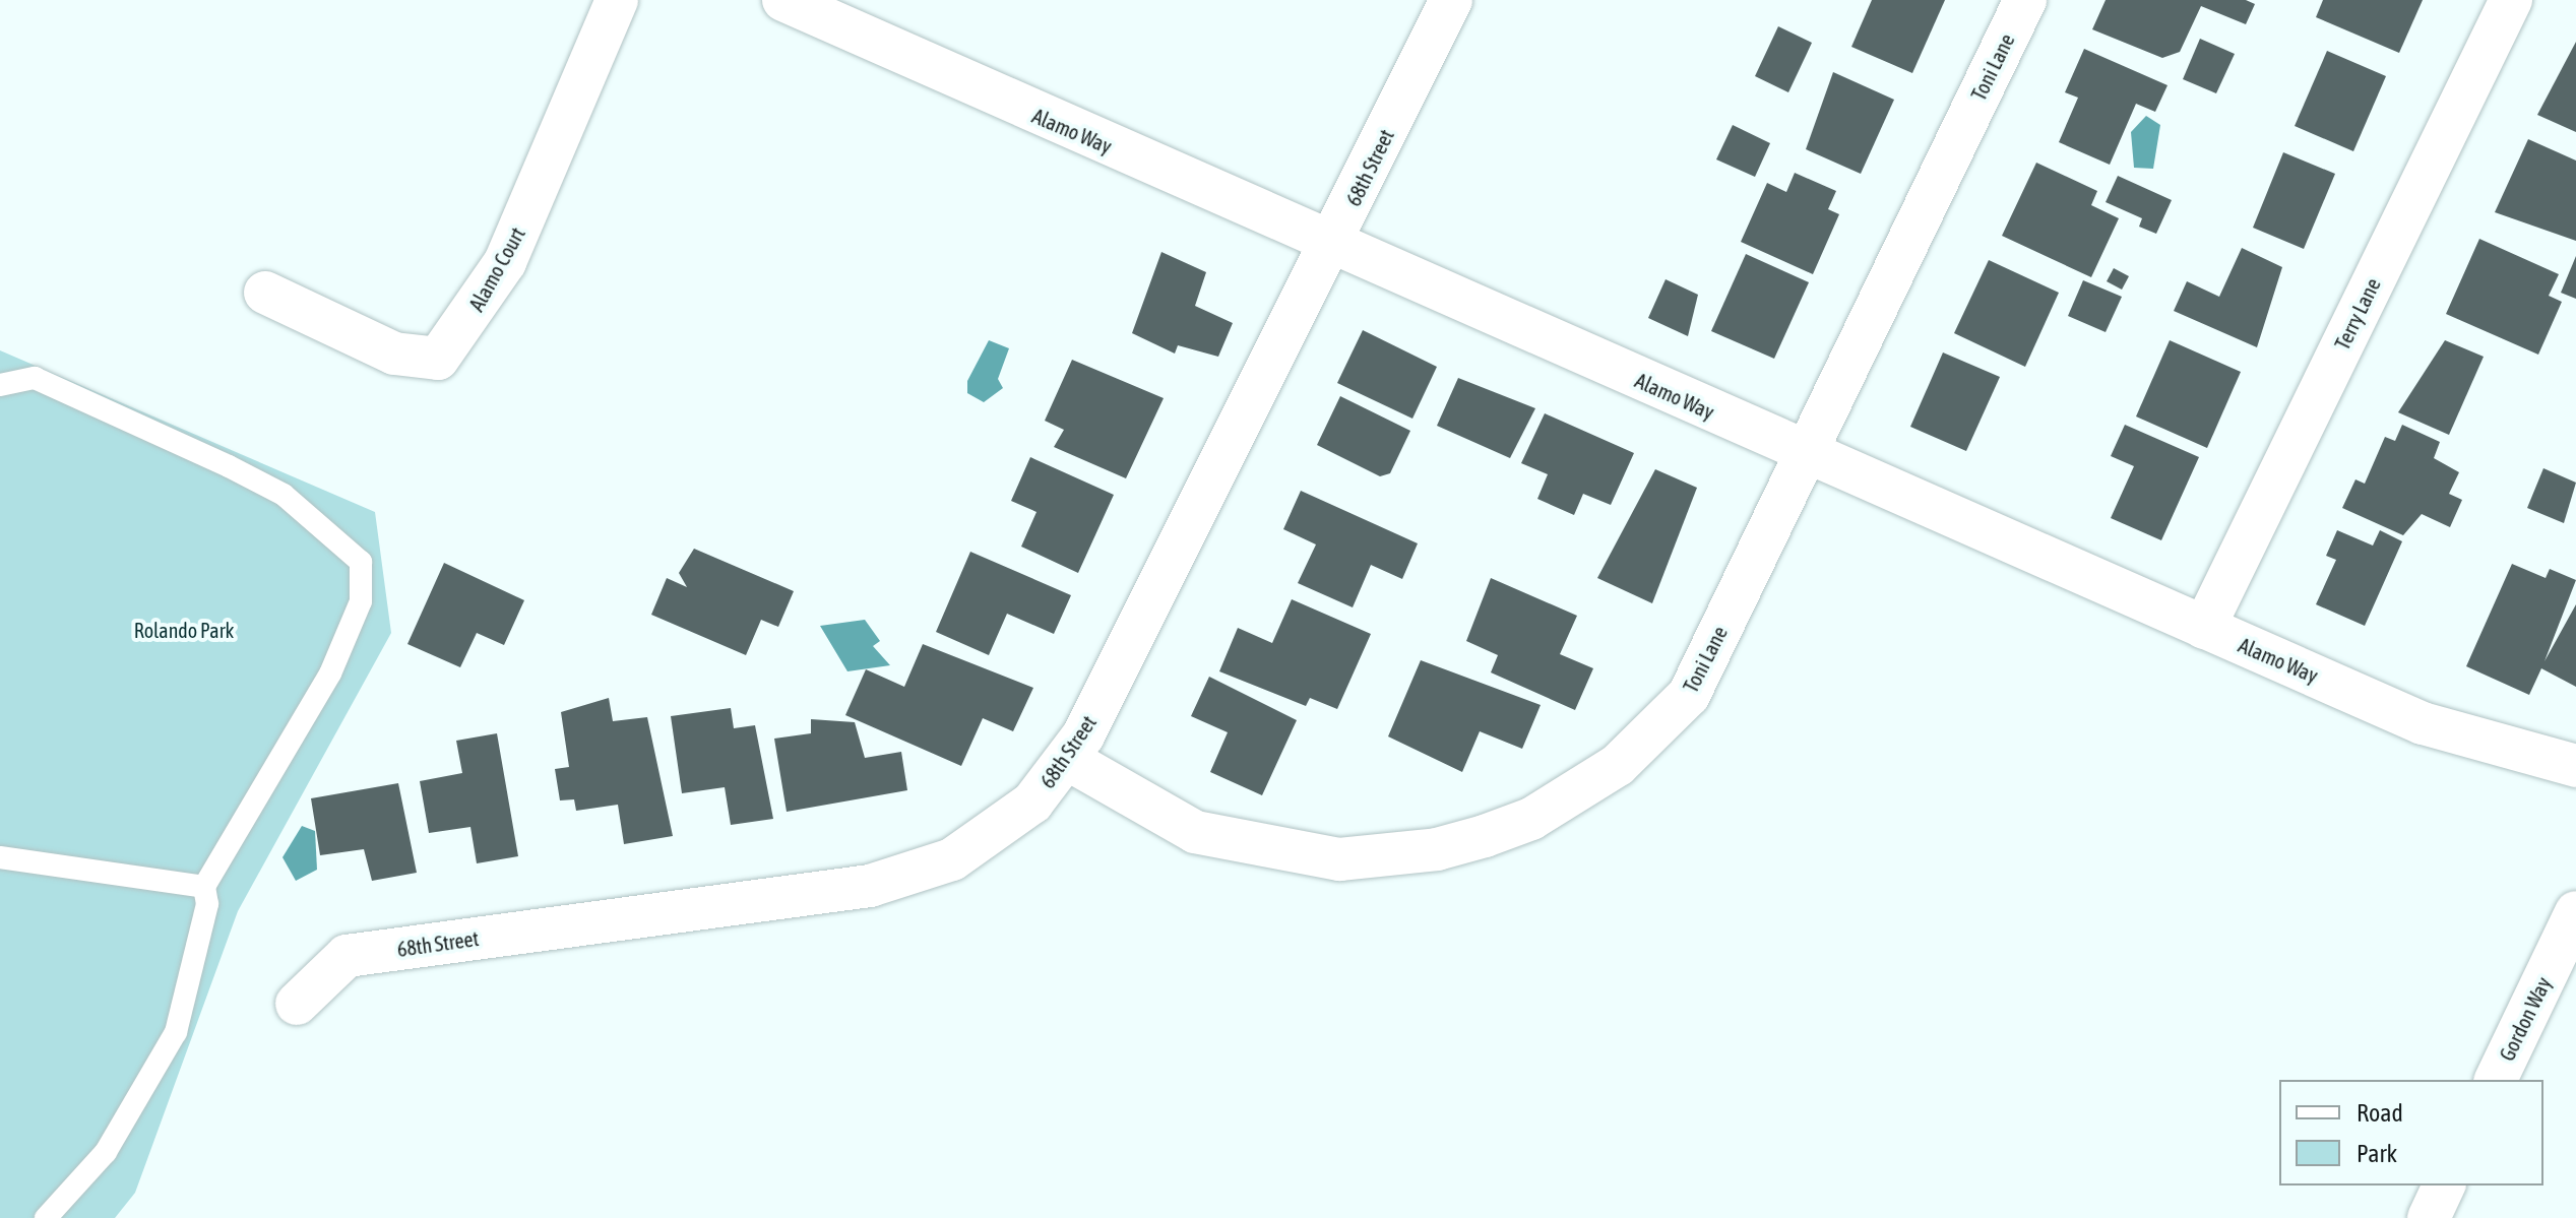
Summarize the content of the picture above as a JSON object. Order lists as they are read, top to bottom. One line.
{"streets":{"street":["Toni Lane","Alamo Way","68th Street","Alamo Court","Terry Lane","Gordon Way"]},"crossings":[["Toni Lane","Alamo Way"],["Toni Lane","68th Street"],["Alamo Way","68th Street"],["Alamo Way","Terry Lane"]],"parks":["Rolando Park"],"legend":["Road","Park"]}
